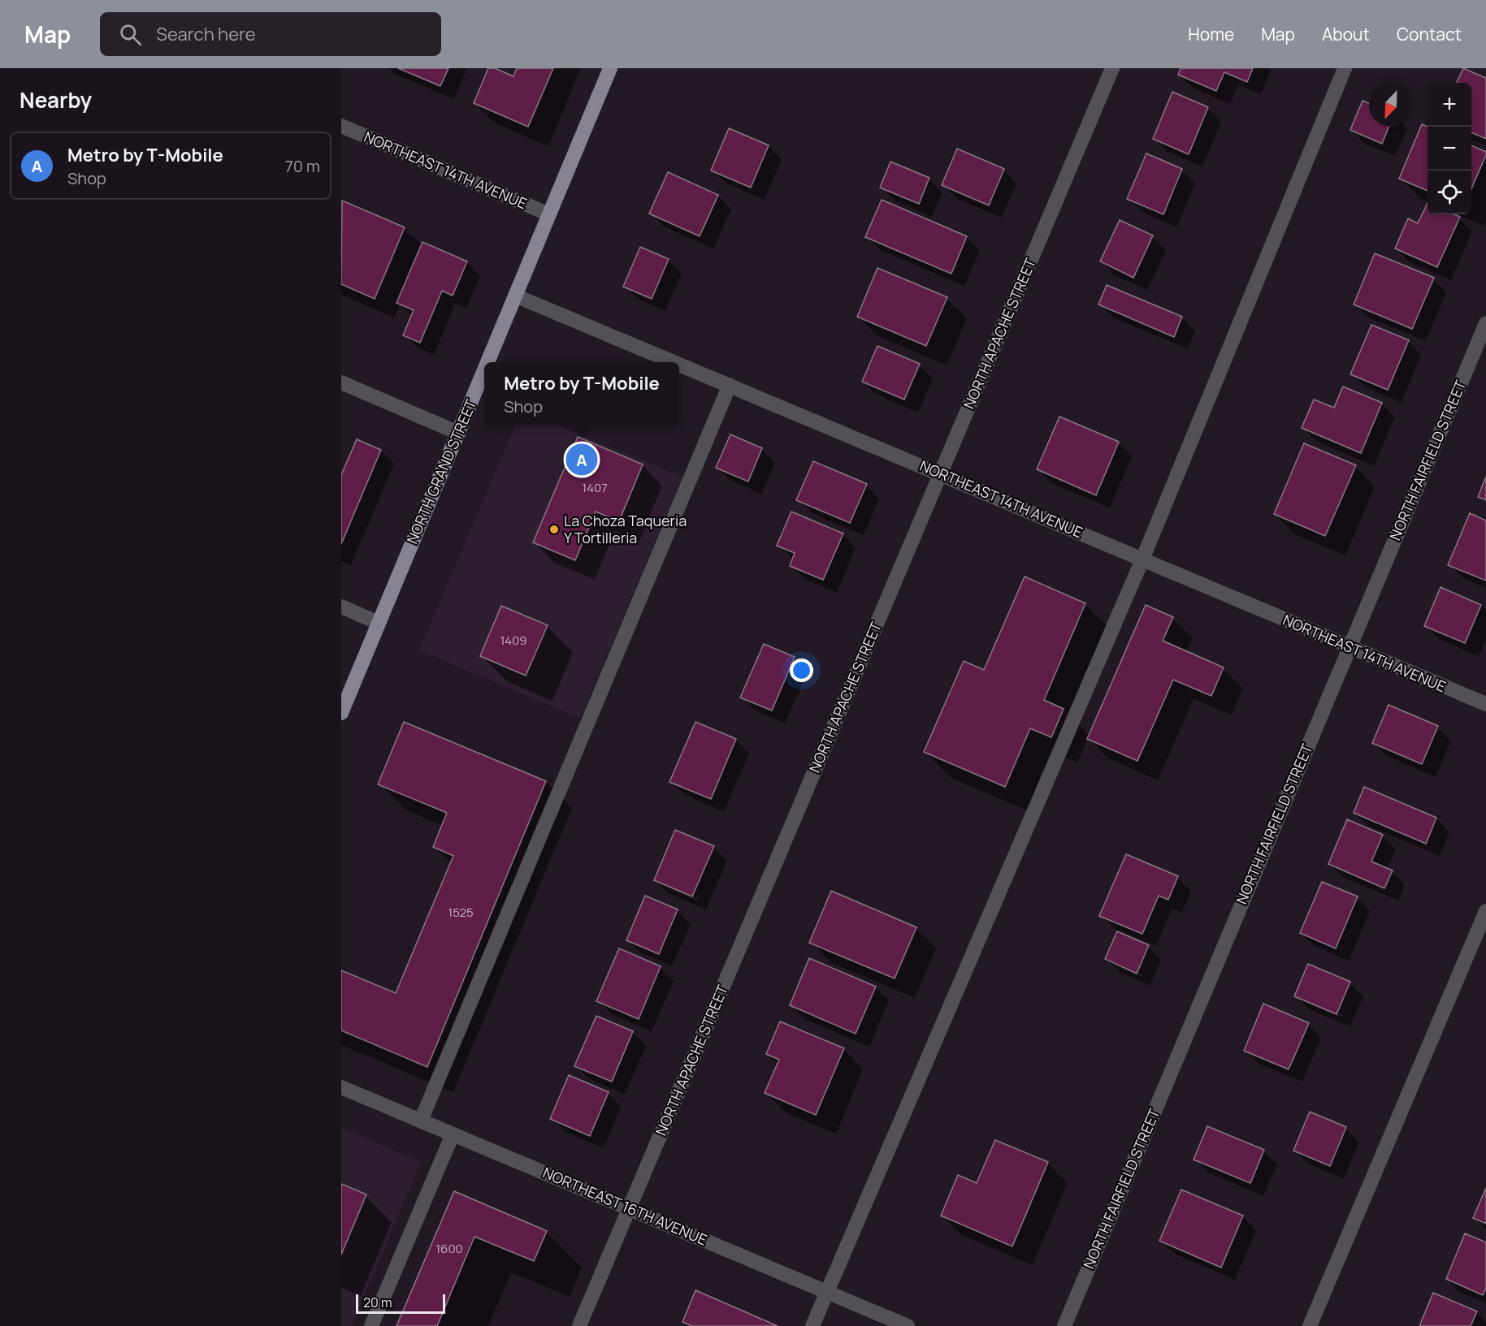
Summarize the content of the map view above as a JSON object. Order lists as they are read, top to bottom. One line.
{"streets":{"main road":["NORTH GRAND STREET"],"street":["NORTHEAST 14TH AVENUE","NORTH APACHE STREET","NORTH FAIRFIELD STREET","NORTHEAST 16TH AVENUE"]},"crossings":[["NORTHEAST 14TH AVENUE","NORTH APACHE STREET"],["NORTHEAST 14TH AVENUE","NORTH FAIRFIELD STREET"],["NORTHEAST 14TH AVENUE","NORTH GRAND STREET"],["NORTH APACHE STREET","NORTHEAST 16TH AVENUE"]],"places":["La Choza Taqueria Y Tortilleria"],"house_numbers":["1407","1409","1525","1600"],"scale_bar":"20 m","north":"bottom left","page":{"header":"Map","search":"Search here","nav":["Home","Map","About","Contact"],"heading":"Nearby","map_buttons":["+","−"],"list":[{"mark":"A","name":"Metro by T-Mobile","note":"Shop","value":"70 m"}],"popup":["Metro by T-Mobile","Shop"],"pins":"A","scale":"20 m"}}
